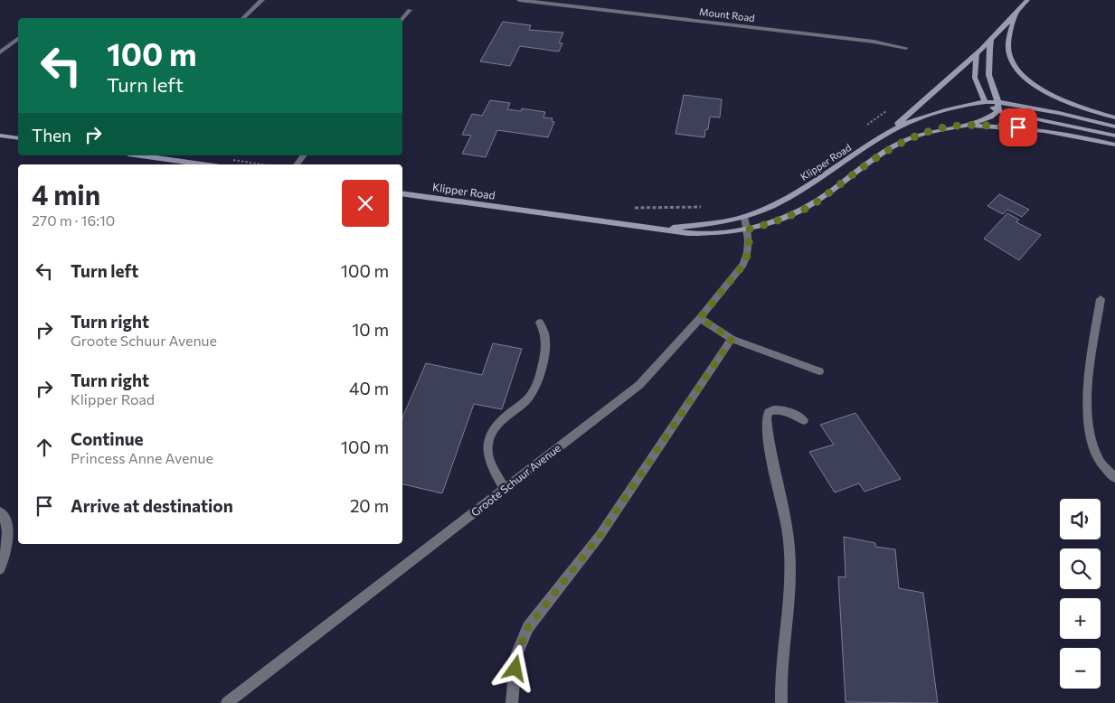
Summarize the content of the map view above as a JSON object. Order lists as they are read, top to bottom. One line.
{"streets":{"main road":["Klipper Road"],"street":["Mount Road","Groote Schuur Avenue"]},"crossings":[["Klipper Road","Groote Schuur Avenue"]],"page":{"turn":["100 m","Turn left"],"then":"Then","heading":["4 min","270 m · 16:10"],"list":[{"name":"Turn left","value":"100 m"},{"name":"Turn right","note":"Groote Schuur Avenue","value":"10 m"},{"name":"Turn right","note":"Klipper Road","value":"40 m"},{"name":"Continue","note":"Princess Anne Avenue","value":"100 m"},{"name":"Arrive at destination","value":"20 m"}],"map_buttons":["+","−"]}}
